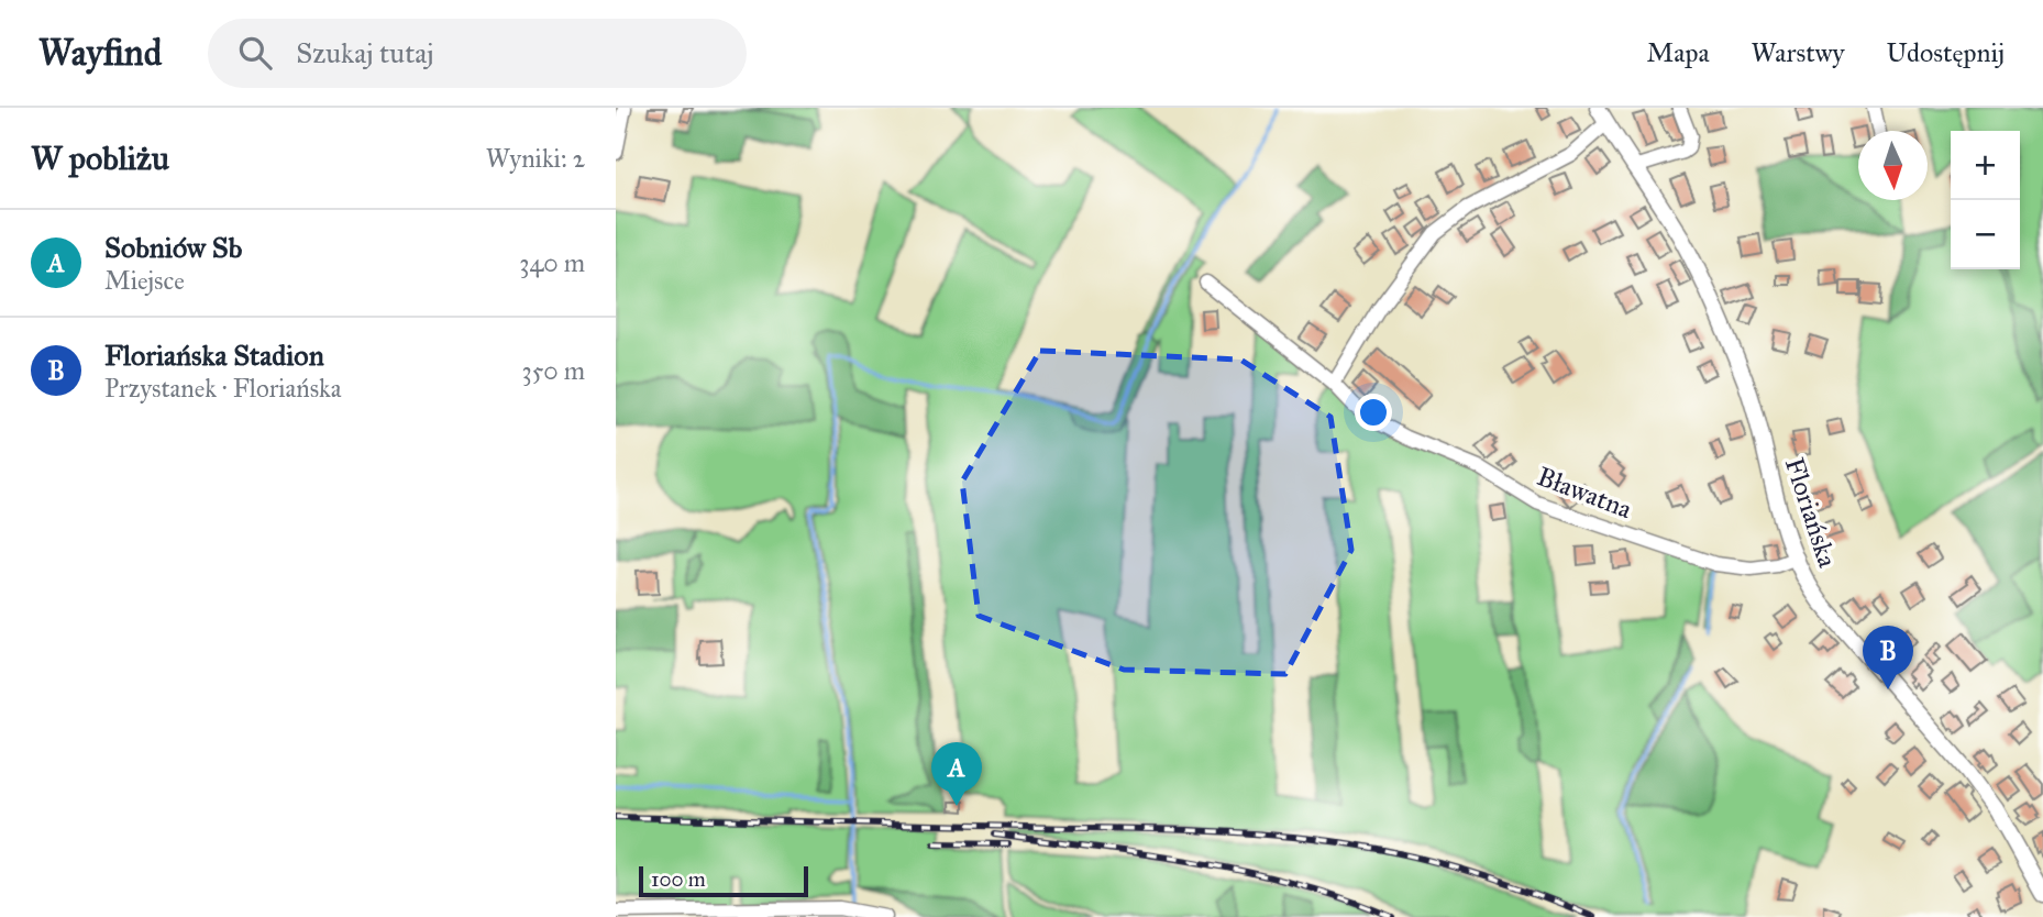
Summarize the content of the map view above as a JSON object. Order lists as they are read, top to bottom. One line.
{"streets":{"street":["Bławatna","Floriańska"]},"crossings":[["Bławatna","Floriańska"]],"scale_bar":"100 m","north":"bottom","page":{"header":"Wayfind","search":"Szukaj tutaj","nav":["Mapa","Warstwy","Udostępnij"],"heading":["W pobliżu","Wyniki: 2"],"map_buttons":["+","−"],"list":[{"mark":"A","name":"Sobniów Sb","note":"Miejsce","value":"340 m"},{"mark":"B","name":"Floriańska Stadion","note":"Przystanek · Floriańska","value":"350 m"}],"pins":["B","A"],"scale":"100 m"}}
